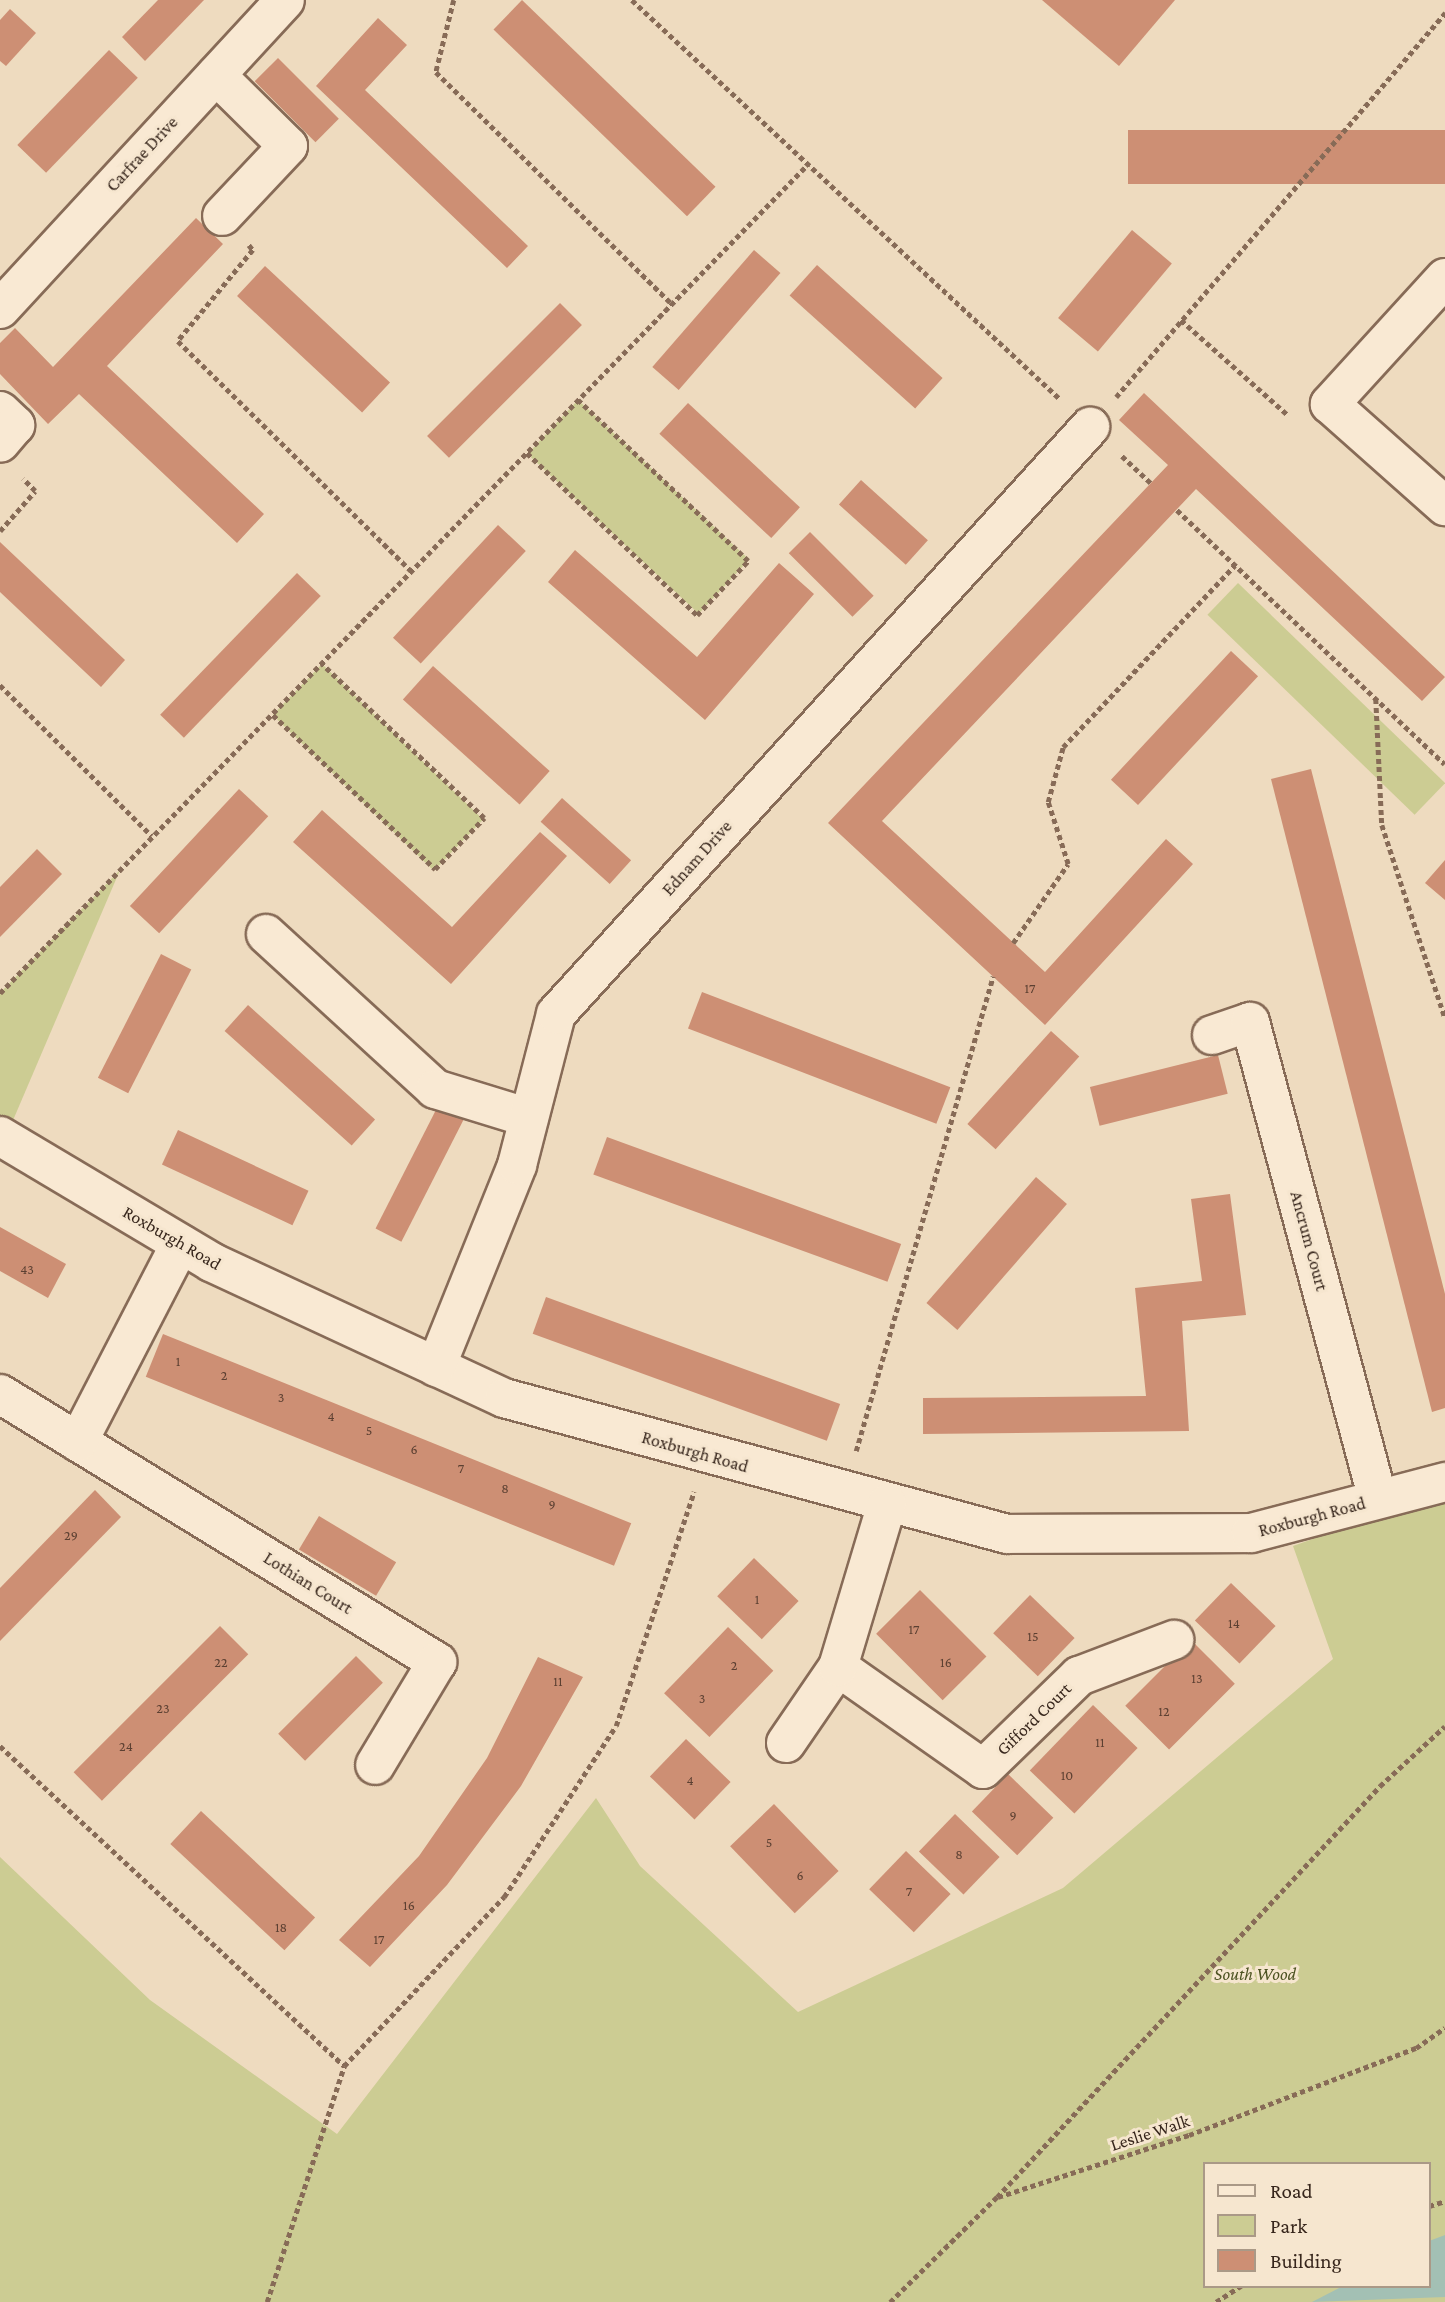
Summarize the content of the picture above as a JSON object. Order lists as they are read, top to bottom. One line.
{"streets":{"street":["Carfrae Drive","Ednam Drive","Roxburgh Road","Ancrum Court","Lothian Court","Gifford Court"],"path":["Leslie Walk"]},"crossings":[["Ednam Drive","Roxburgh Road"],["Roxburgh Road","Ancrum Court"]],"parks":["South Wood"],"house_numbers":["17","43","1","2","3","4","5","6","7","8","9","29","1","14","17","15","22","16","2","13","11","3","23","12","11","24","10","4","9","5","8","6","7","16","18","17"],"legend":["Road","Park","Building"]}
